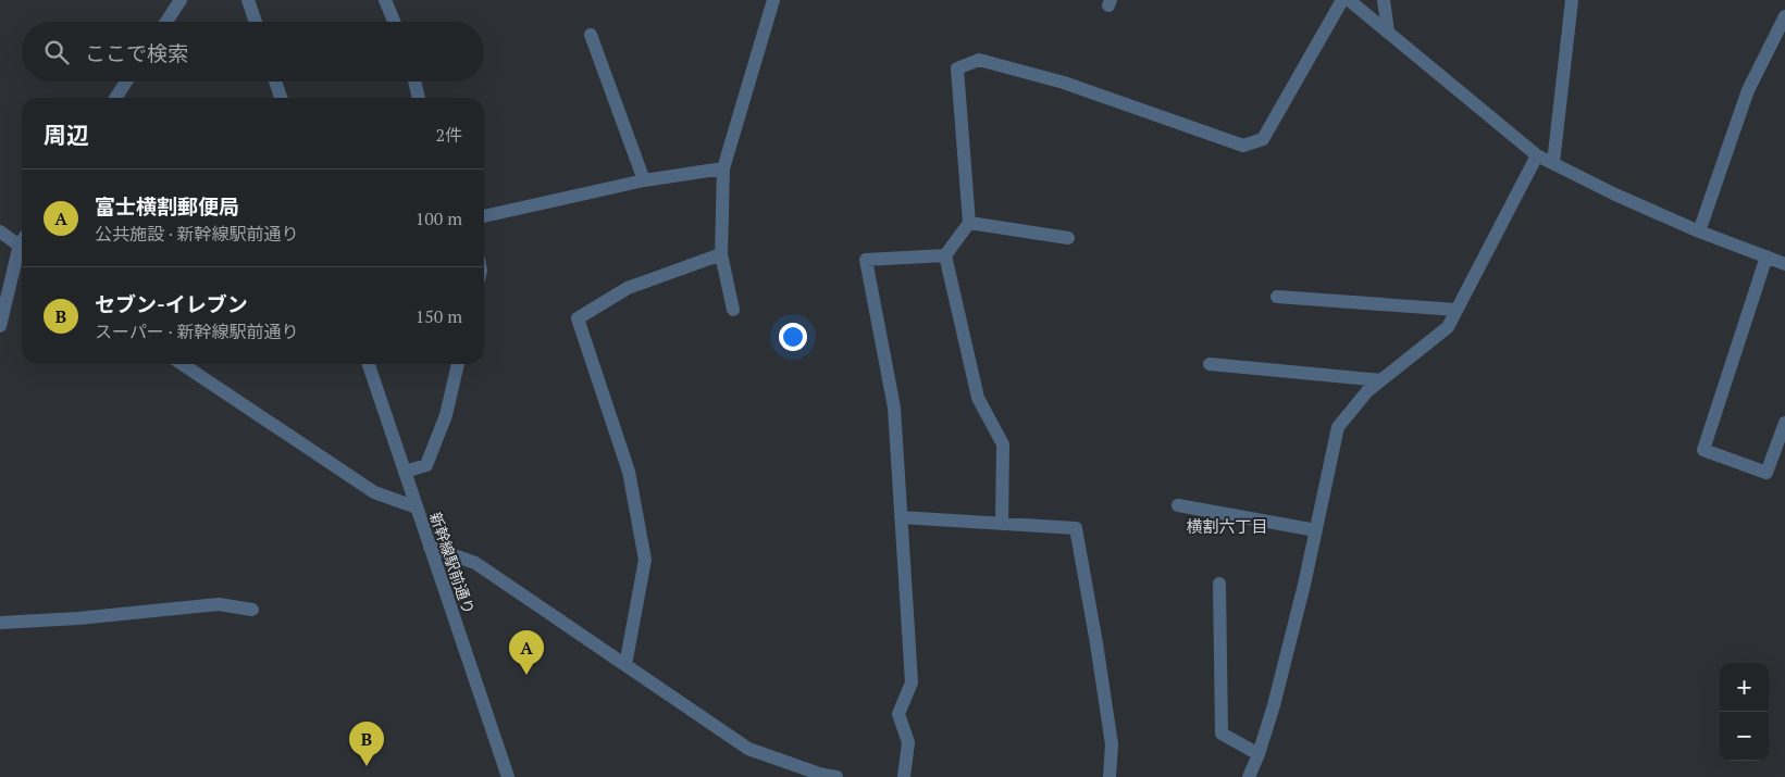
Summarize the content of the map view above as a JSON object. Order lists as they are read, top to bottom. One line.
{"streets":{"street":["新幹線駅前通り"]},"districts":["横割六丁目"],"page":{"search":"ここで検索","heading":["周辺","2件"],"list":[{"mark":"A","name":"富士横割郵便局","note":"公共施設 · 新幹線駅前通り","value":"100 m"},{"mark":"B","name":"セブン-イレブン","note":"スーパー · 新幹線駅前通り","value":"150 m"}],"pins":["A","B"],"map_buttons":["+","−"]}}
